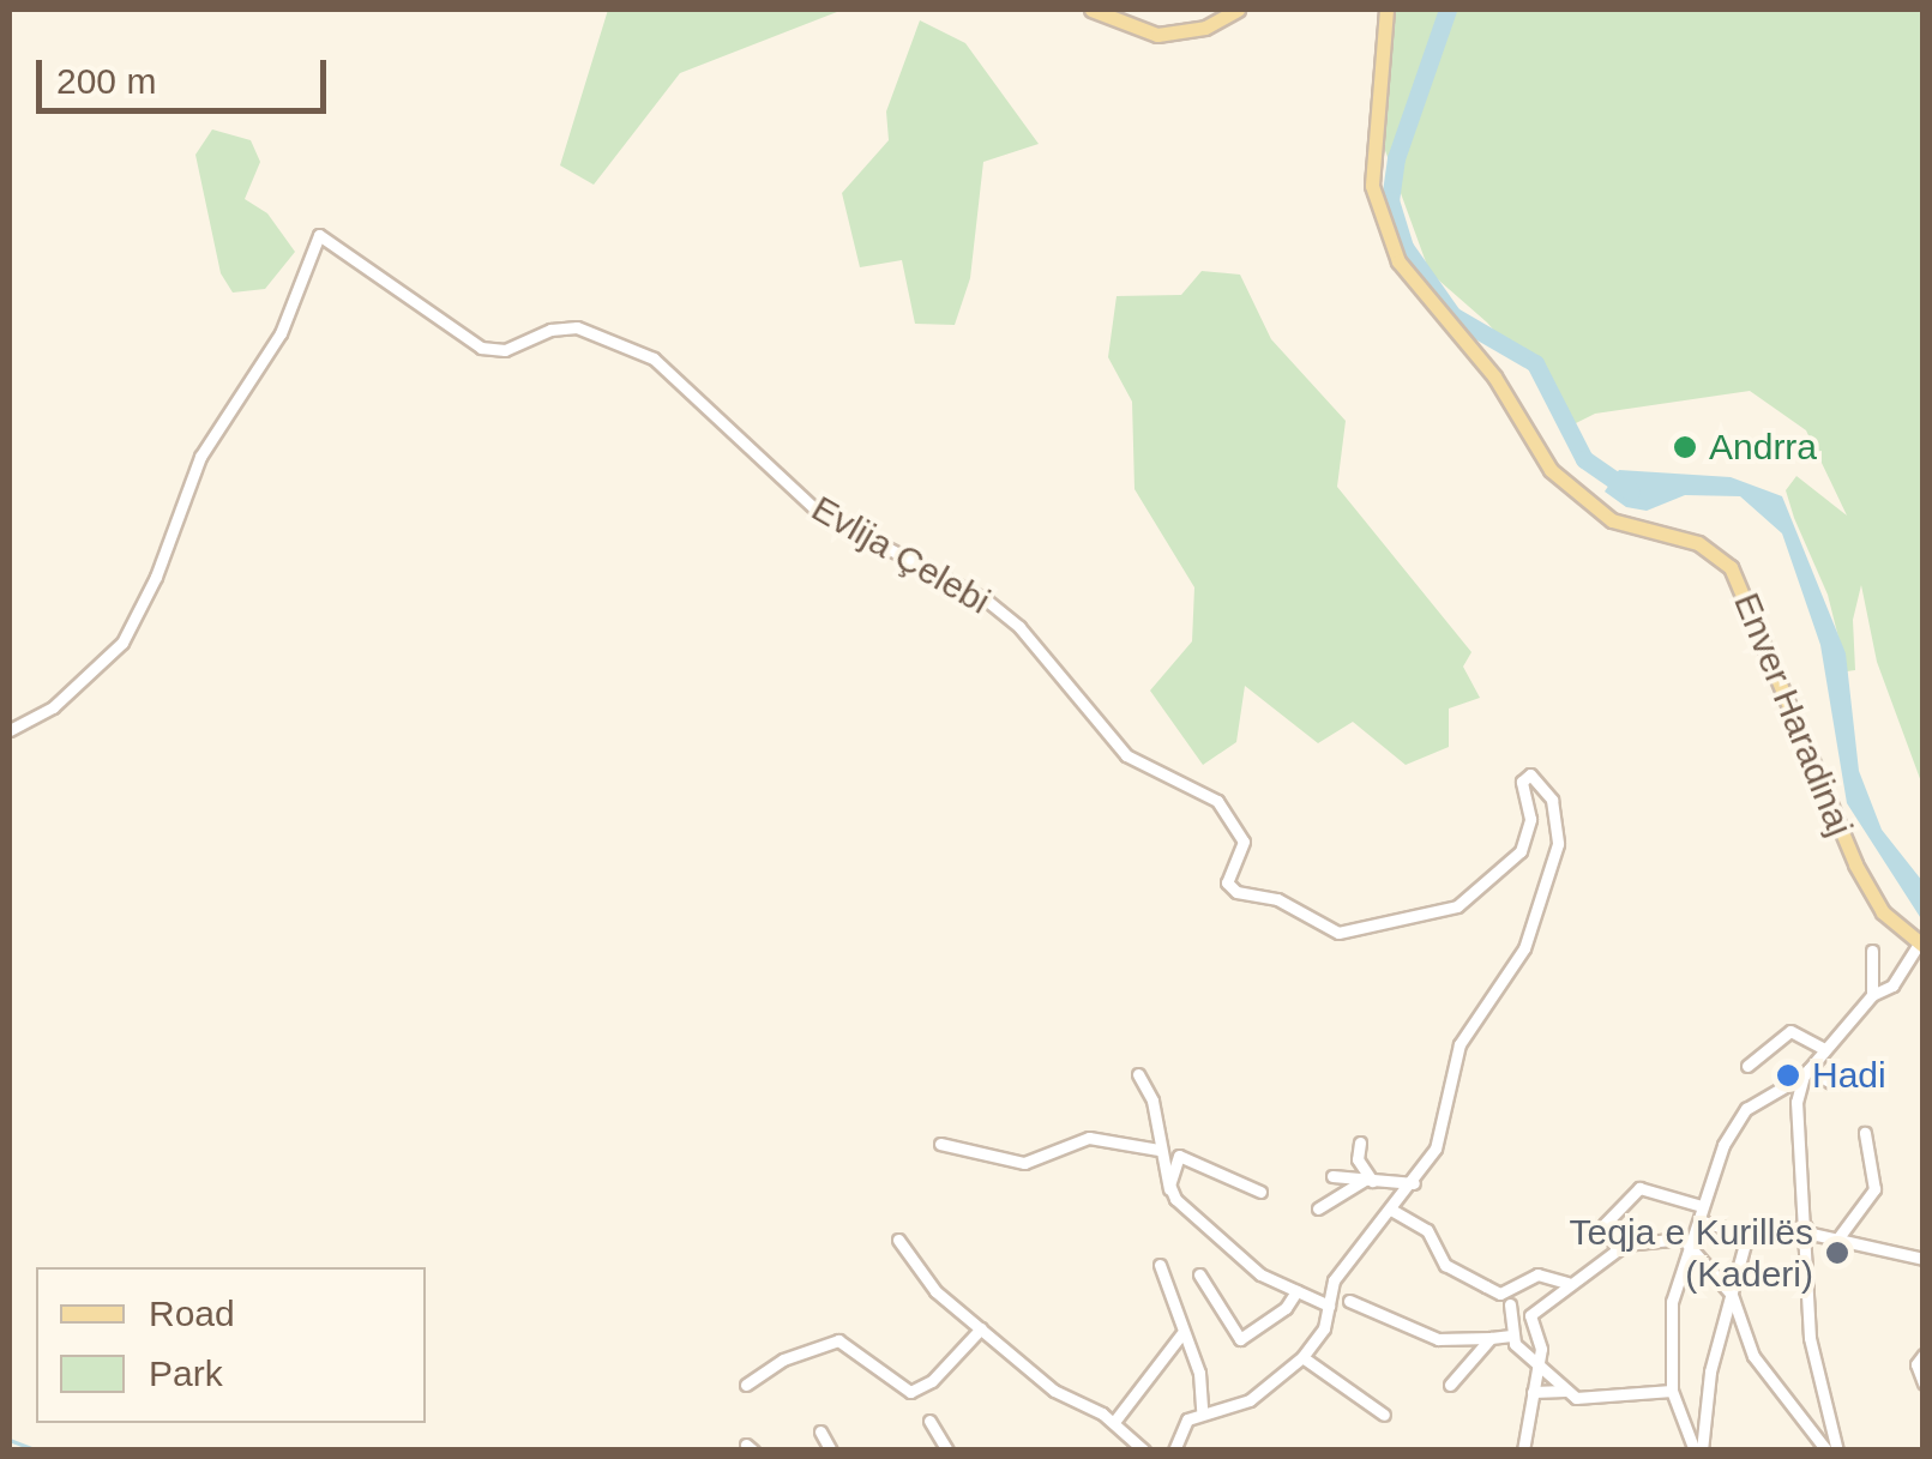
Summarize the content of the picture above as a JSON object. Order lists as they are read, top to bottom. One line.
{"streets":{"main road":["Enver Haradinaj"],"street":["Evlija Çelebi"]},"places":["Andrra","Hadi","Teqja e Kurillës (Kaderi)"],"legend":["Road","Park"],"scale_bar":"200 m"}
